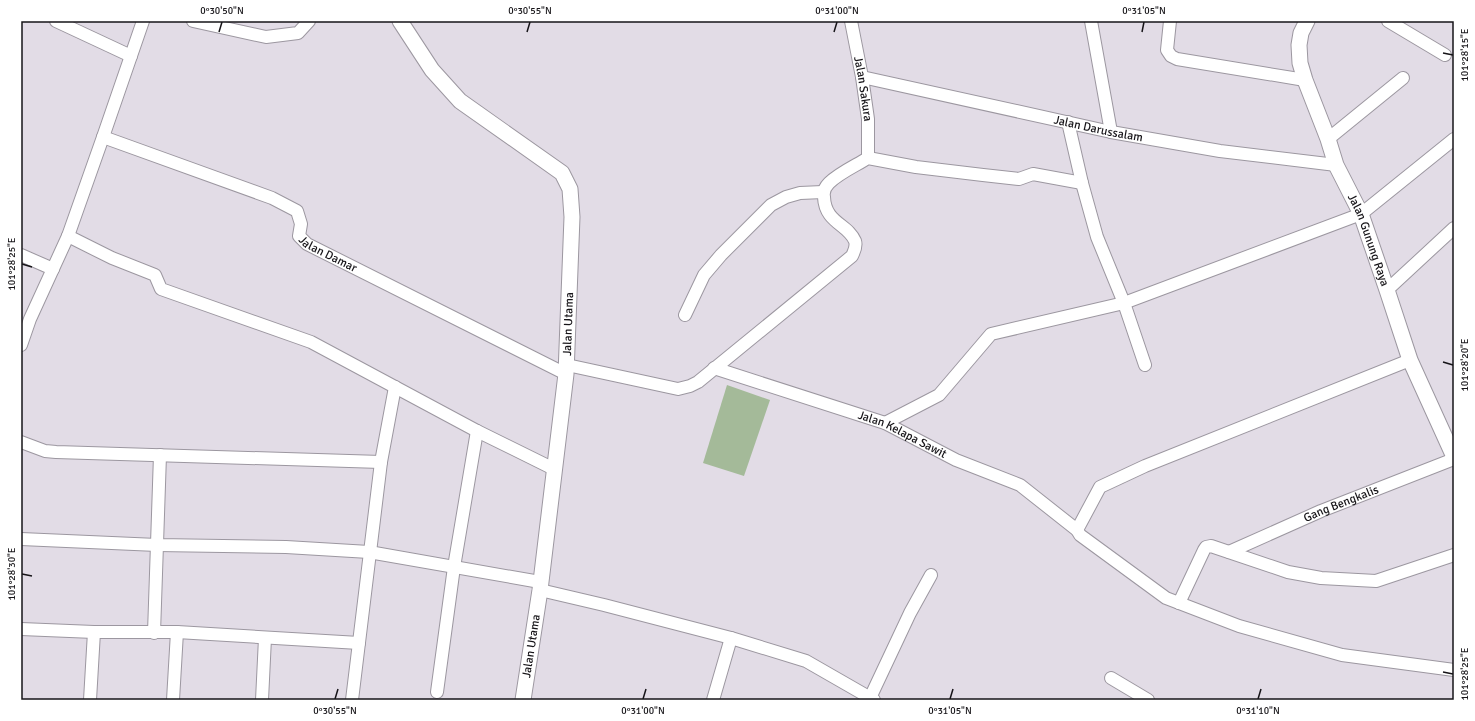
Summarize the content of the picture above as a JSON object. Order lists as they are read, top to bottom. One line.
{"streets":{"street":["Jalan Sakura","Jalan Darussalam","Jalan Gunung Raya","Jalan Damar","Jalan Utama","Jalan Kelapa Sawit","Gang Bengkalis"]},"crossings":[["Jalan Sakura","Jalan Darussalam"],["Jalan Darussalam","Jalan Gunung Raya"],["Jalan Gunung Raya","Gang Bengkalis"],["Jalan Damar","Jalan Utama"]],"coordinates":["0°30'50\"N","0°30'55\"N","0°31'00\"N","0°31'05\"N","101°28'15\"E","101°28'25\"E","101°28'20\"E","101°28'30\"E","0°31'10\"N"]}
